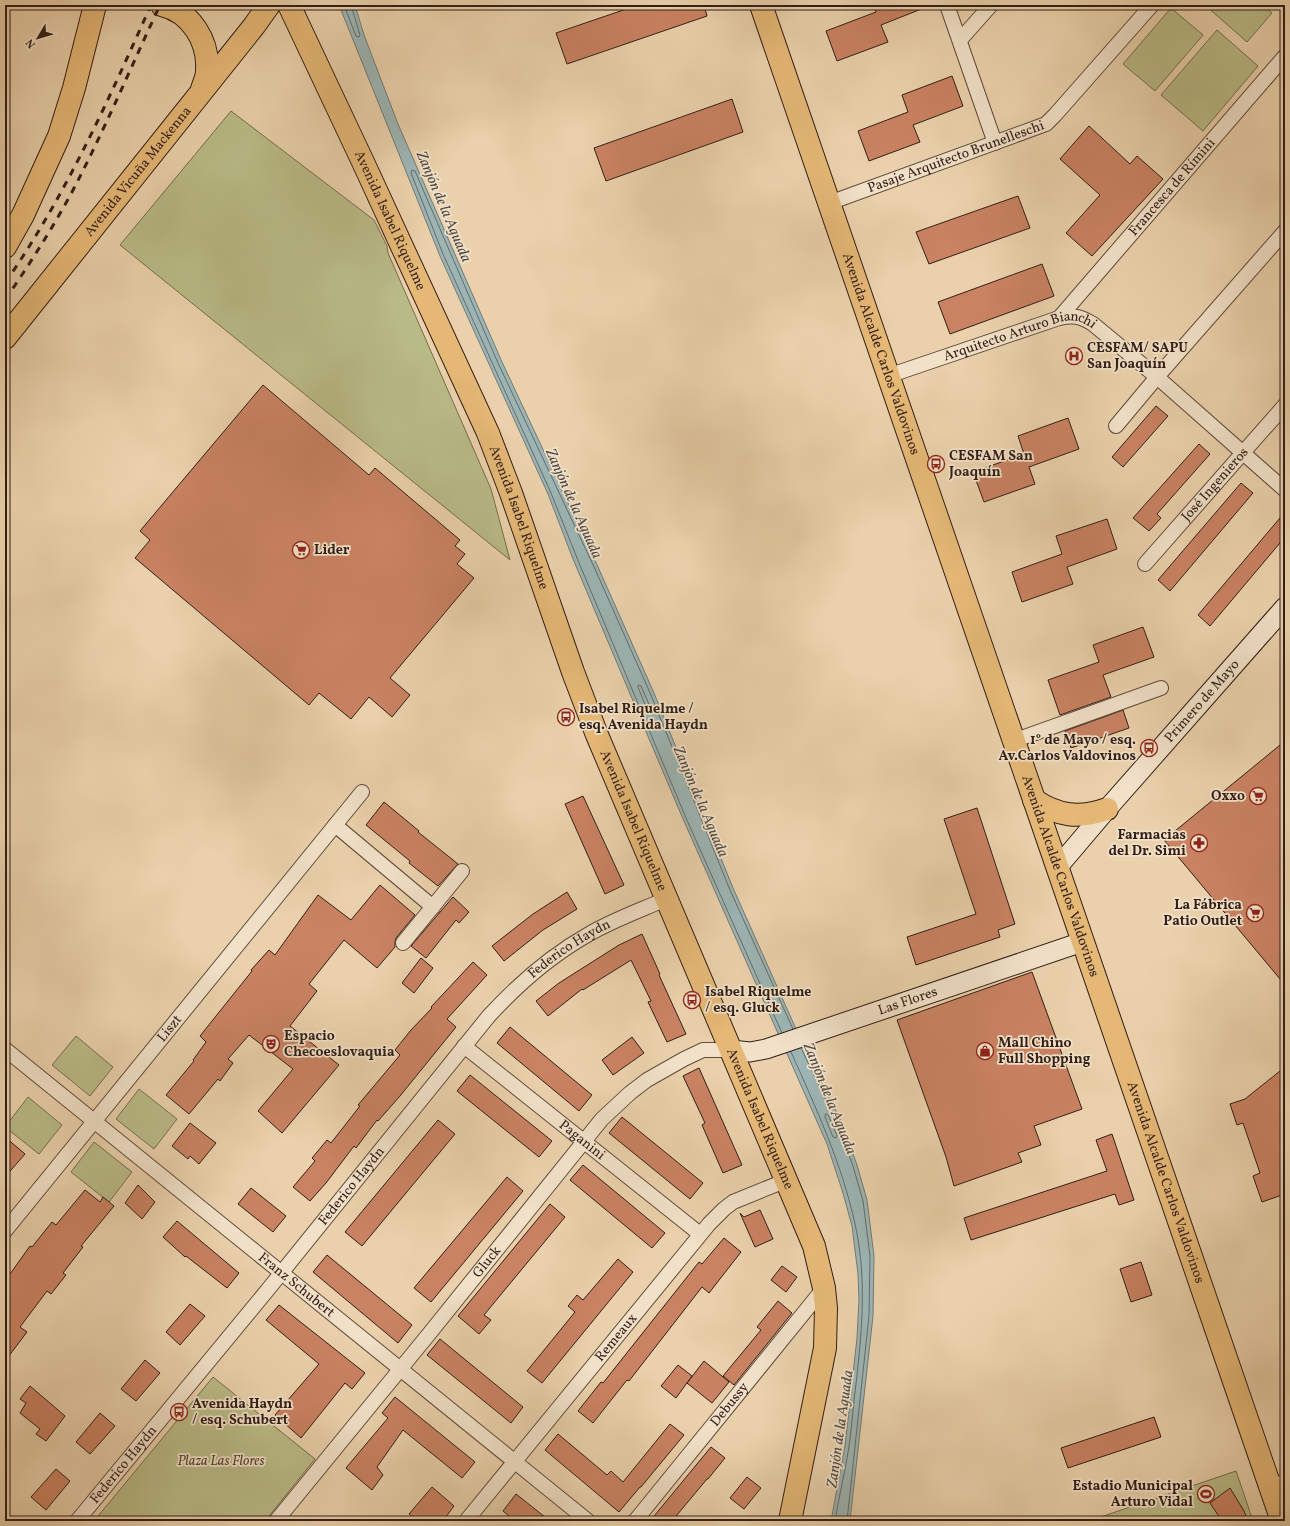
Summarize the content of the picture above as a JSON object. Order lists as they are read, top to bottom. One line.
{"streets":{"main road":["Avenida Vicuña Mackenna","Avenida Isabel Riquelme","Avenida Alcalde Carlos Valdovinos"],"street":["Pasaje Arquitecto Brunelleschi","Francesca de Rímini","Arquitecto Arturo Bianchi","José Ingenieros","Primero de Mayo","Federico Haydn","Las Flores","Liszt","Paganini","Gluck","Franz Schubert","Remeaux","Debussy"]},"crossings":[["Pasaje Arquitecto Brunelleschi","Avenida Alcalde Carlos Valdovinos"],["Francesca de Rímini","Arquitecto Arturo Bianchi"],["Avenida Isabel Riquelme","Federico Haydn"],["Avenida Isabel Riquelme","Las Flores"],["Avenida Isabel Riquelme","Gluck"],["Avenida Isabel Riquelme","Remeaux"],["Avenida Isabel Riquelme","Debussy"],["Arquitecto Arturo Bianchi","Avenida Alcalde Carlos Valdovinos"],["Arquitecto Arturo Bianchi","José Ingenieros"],["Avenida Alcalde Carlos Valdovinos","Primero de Mayo"],["Avenida Alcalde Carlos Valdovinos","Las Flores"],["Federico Haydn","Paganini"],["Federico Haydn","Franz Schubert"],["Las Flores","Gluck"],["Liszt","Franz Schubert"],["Paganini","Gluck"],["Paganini","Remeaux"],["Gluck","Franz Schubert"],["Franz Schubert","Remeaux"]],"water":["Zanjón de la Aguada"],"parks":["Plaza Las Flores"],"places":{"hospital":["CESFAM/ SAPU San Joaquín"],"bus stop":["CESFAM San Joaquín","Isabel Riquelme / esq. Avenida Haydn","1° de Mayo / esq. Av.Carlos Valdovinos","Isabel Riquelme / esq. Gluck","Avenida Haydn / esq. Schubert"],"supermarket":["Lider","Oxxo","La Fábrica Patio Outlet"],"pharmacy":["Farmacias del Dr. Simi"],"theatre":["Espacio Checoeslovaquia"],"shop":["Mall Chino Full Shopping"],"sports":["Estadio Municipal Arturo Vidal"]},"north":"bottom left"}
